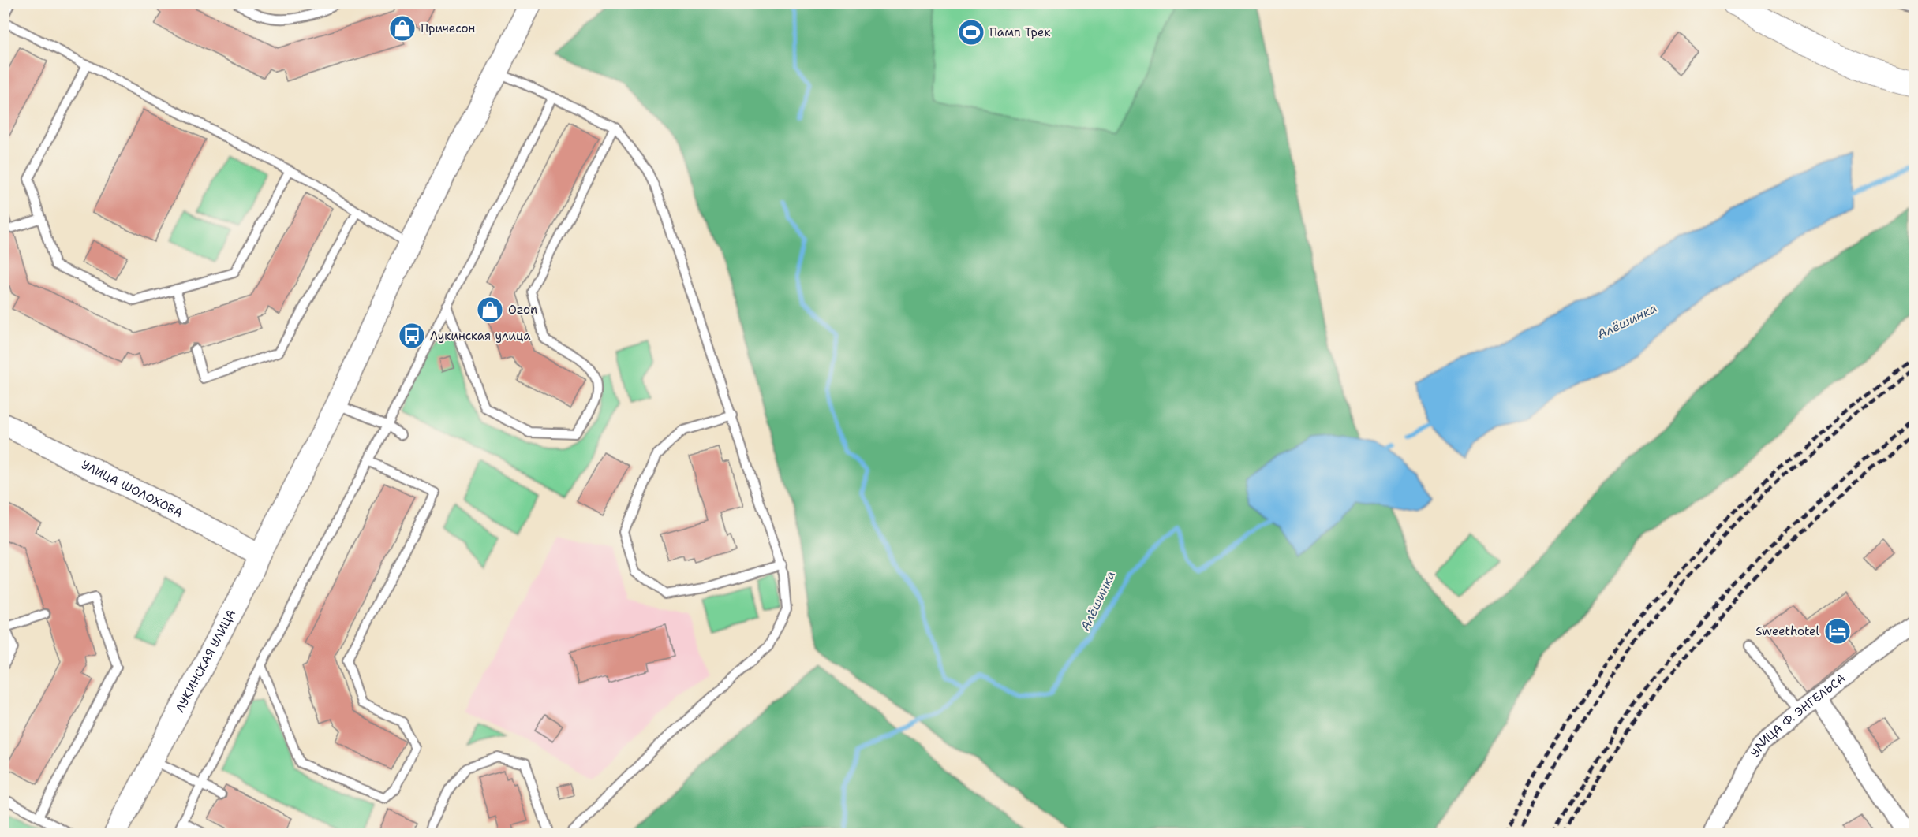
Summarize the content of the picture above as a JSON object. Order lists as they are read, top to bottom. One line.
{"streets":{"street":["УЛИЦА ШОЛОХОВА","ЛУКИНСКАЯ УЛИЦА","УЛИЦА Ф. ЭНГЕЛЬСА"]},"crossings":[["УЛИЦА ШОЛОХОВА","ЛУКИНСКАЯ УЛИЦА"]],"water":["Алёшинка"],"places":{"shop":["Причесон","Ozon"],"sports":["Памп Трек"],"bus stop":["Лукинская улица"],"hotel":["Sweethotel"]}}
